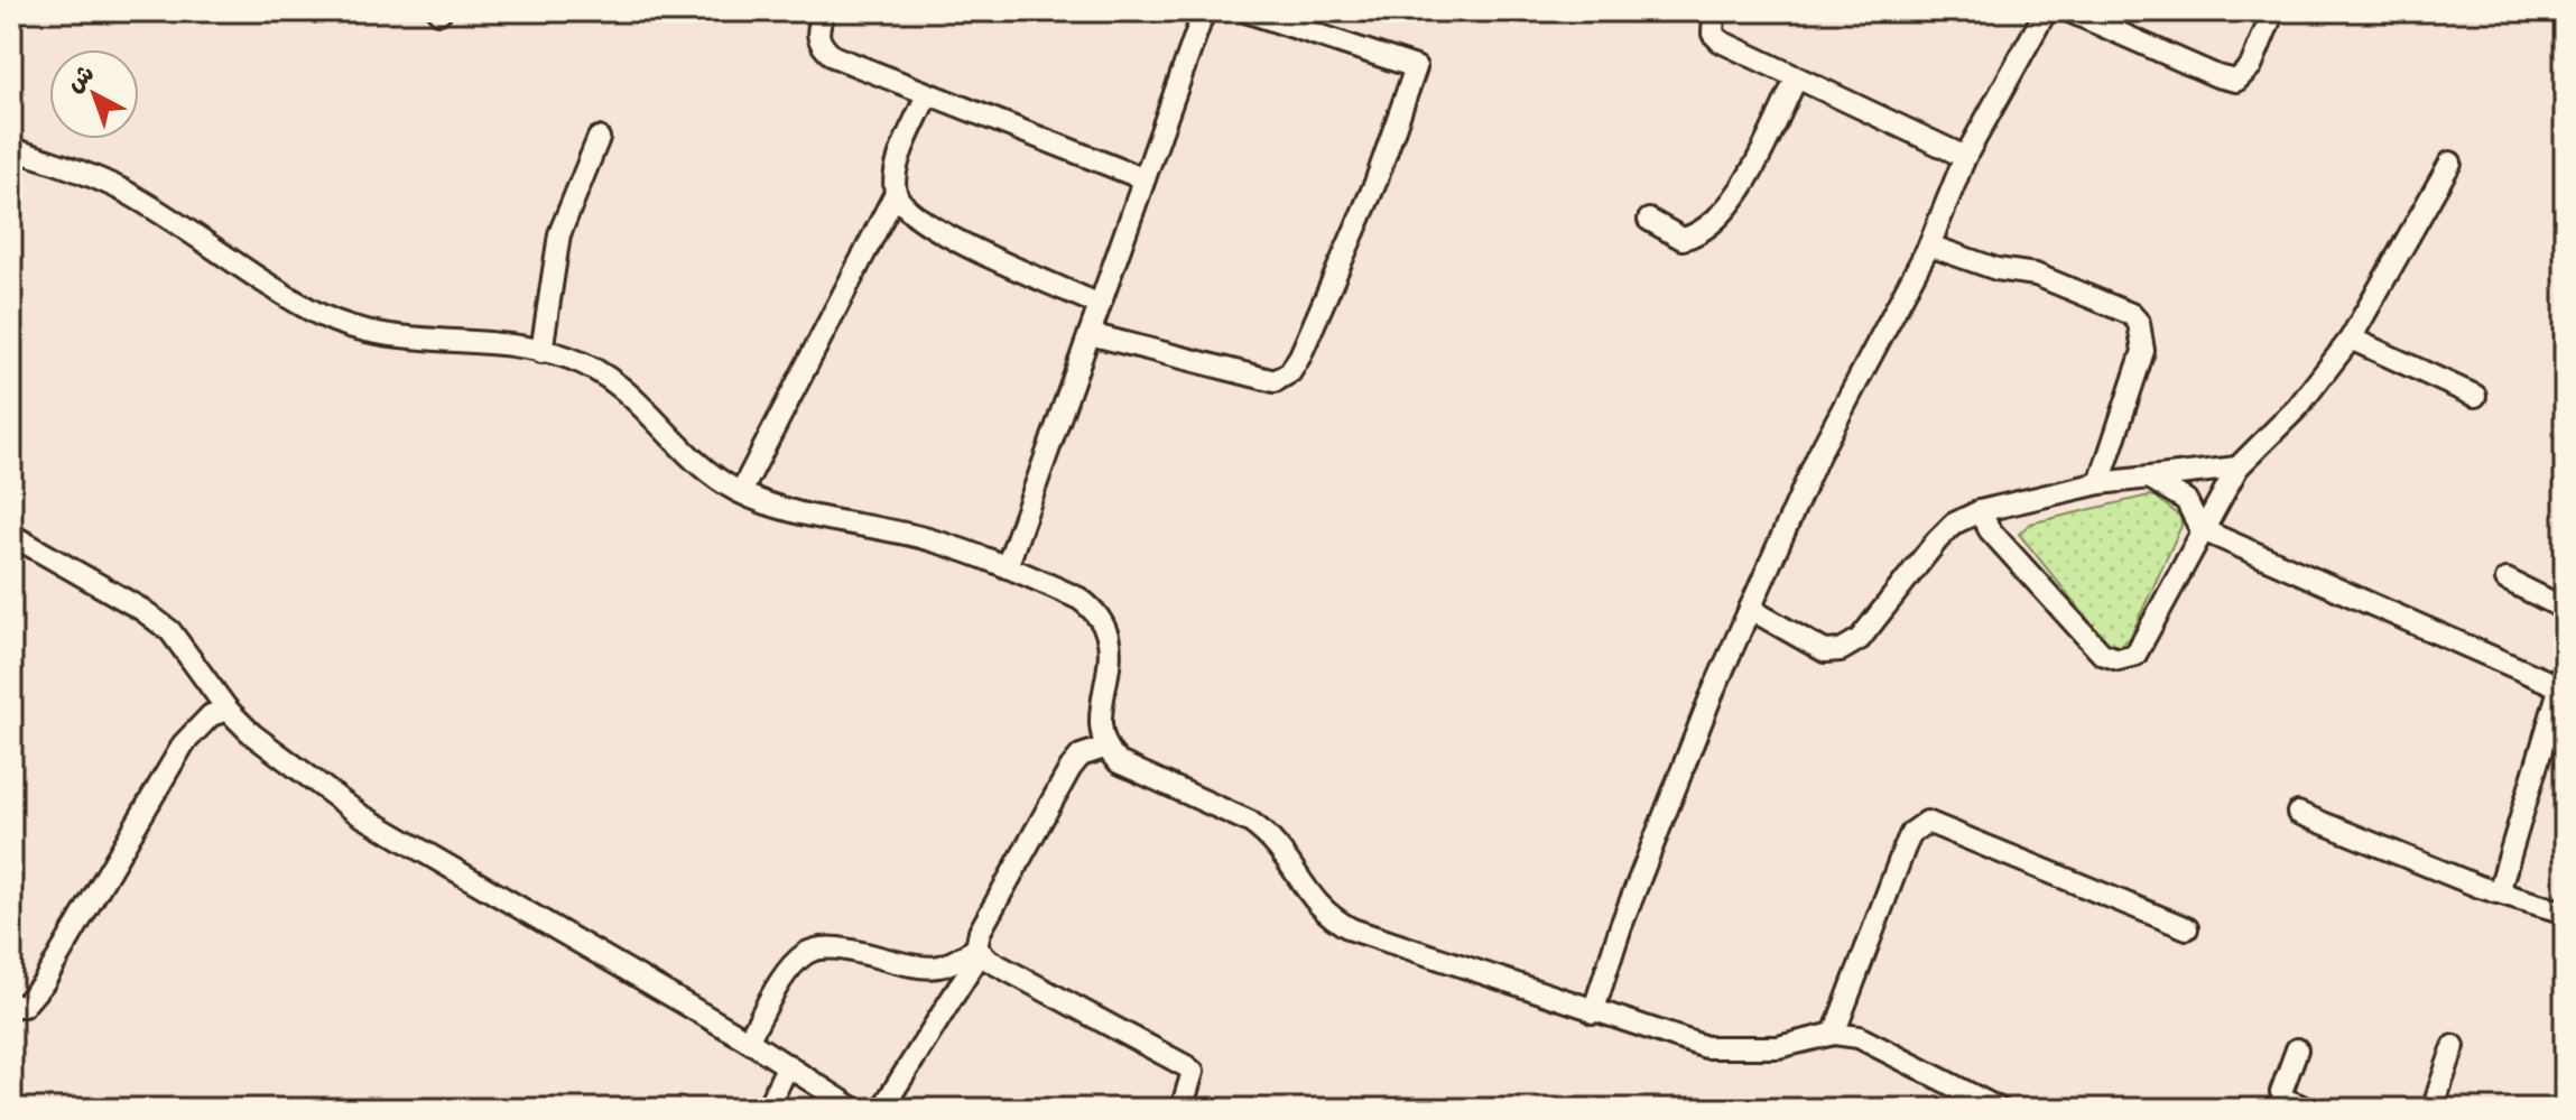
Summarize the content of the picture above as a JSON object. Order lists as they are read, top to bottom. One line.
{"north":"top left"}
